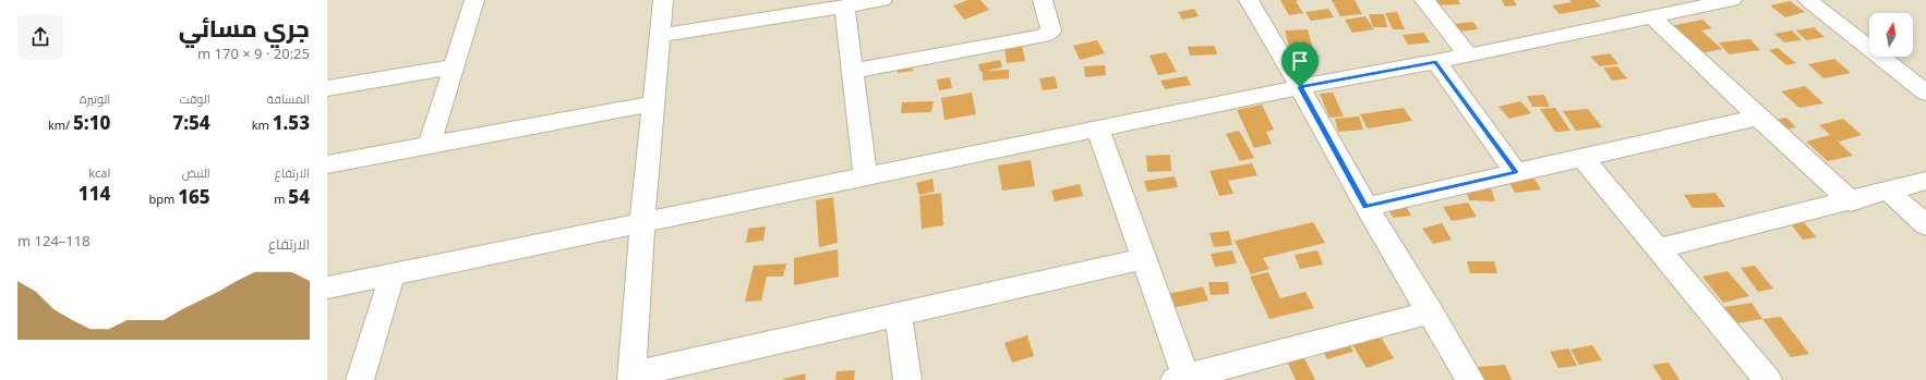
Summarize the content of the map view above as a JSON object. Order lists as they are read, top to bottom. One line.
{"north":"top","page":{"heading":["جري مسائي","20:25 · 9 × 170 m"],"stats":[["المسافة","1.53 km"],["الوقت","7:54"],["الوتيرة","5:10 /km"],["الارتفاع","54 m"],["النبض","165 bpm"],["kcal","114"]],"chart":["الارتفاع","118–124 m"]}}
